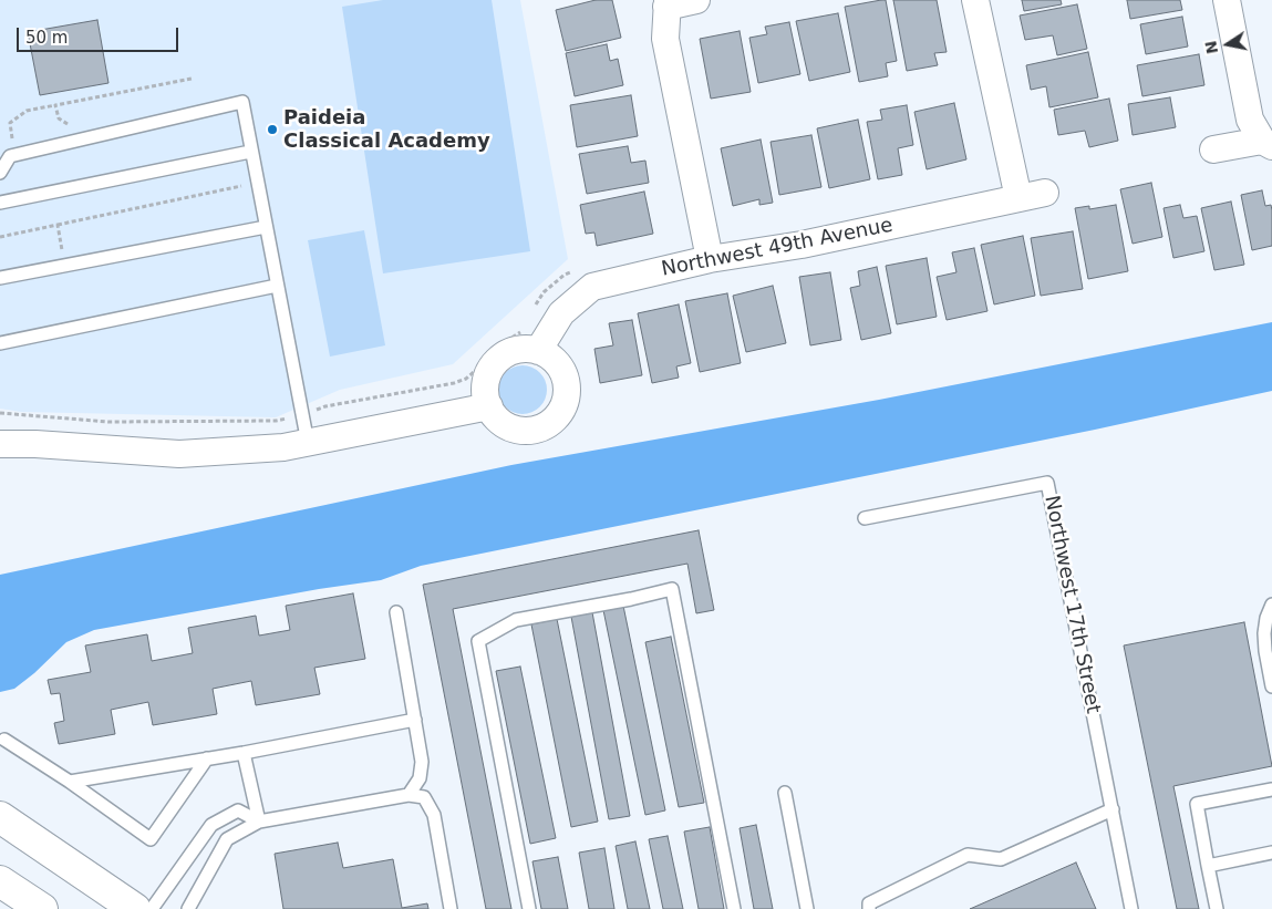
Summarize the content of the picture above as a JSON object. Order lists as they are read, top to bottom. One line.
{"streets":{"street":["Northwest 49th Avenue"],"lane":["Northwest 17th Street"]},"places":["Paideia Classical Academy"],"scale_bar":"50 m","north":"left"}
